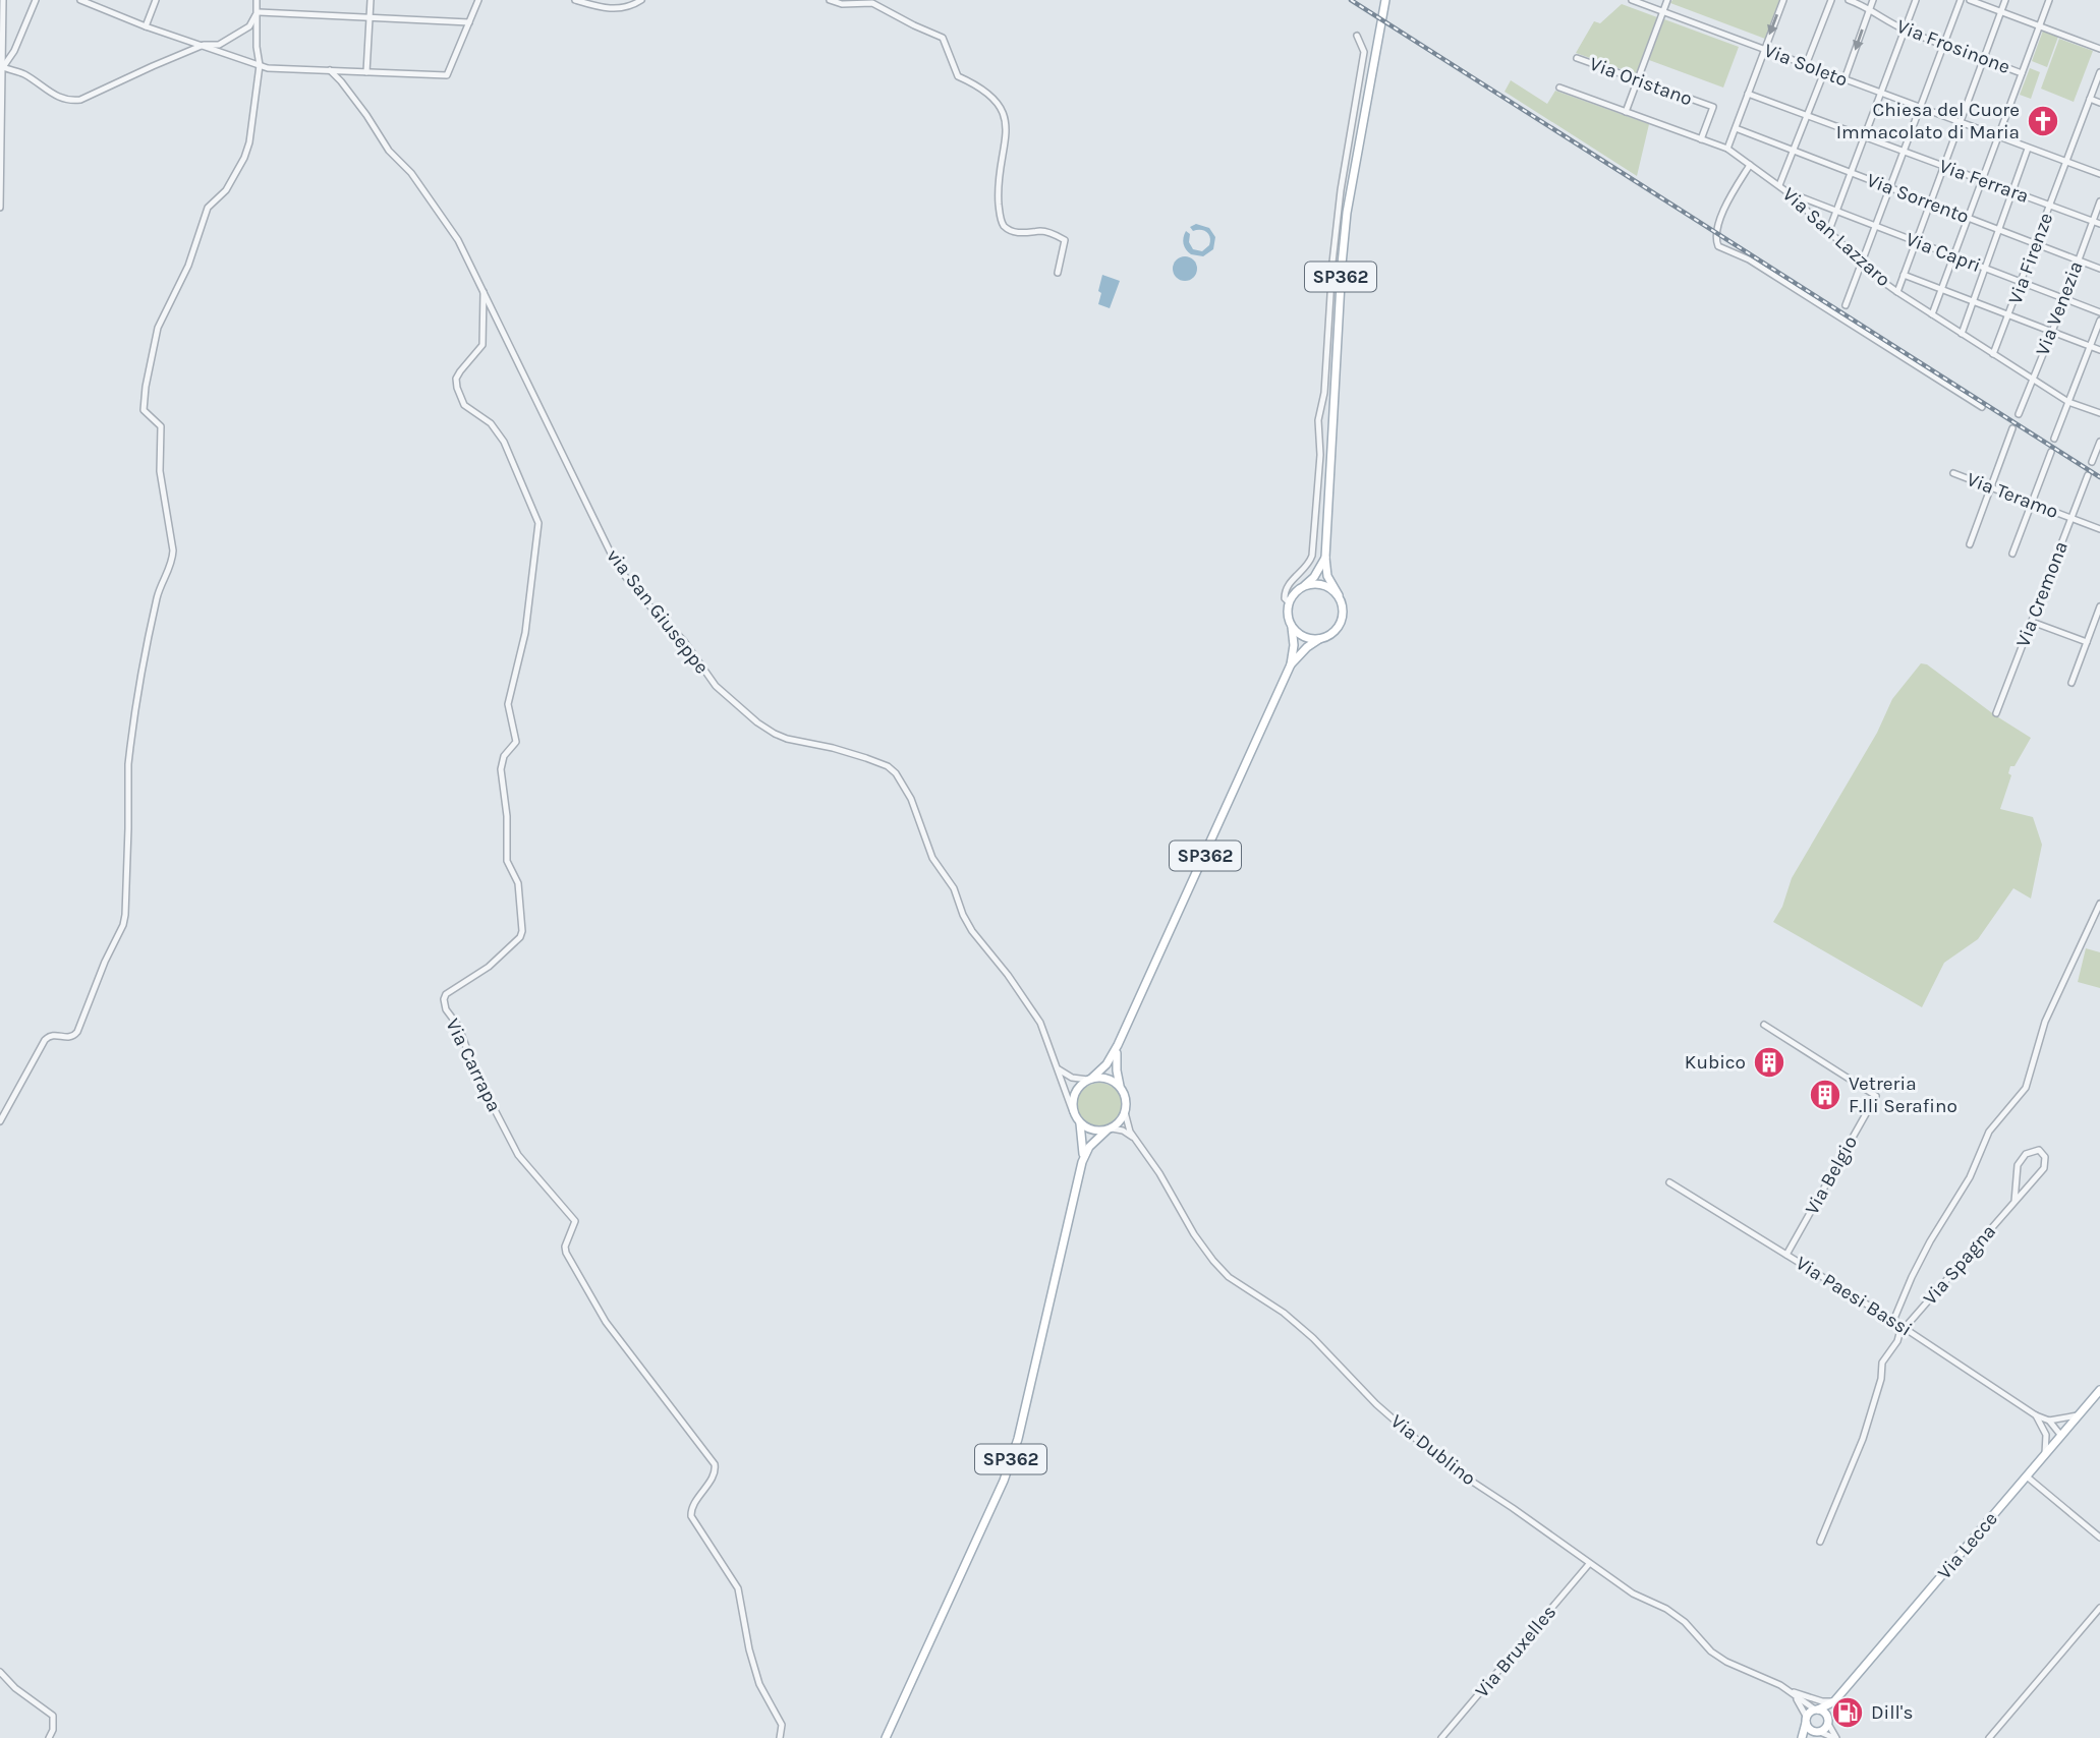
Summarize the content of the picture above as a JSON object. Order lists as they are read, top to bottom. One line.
{"streets":{"main road":["SP362","Via Lecce"],"street":["Via Frosinone","Via Soleto","Via Oristano","Via Ferrara","Via Sorrento","Via San Lazzaro","Via Capri","Via Firenze","Via Venezia","Via Teramo","Via Cremona","via San Giuseppe","Via Carrapa","Via Belgio","Via Spagna","Via Paesi Bassi","Via Dublino","Via Bruxelles"]},"crossings":[["Via Soleto","Via Firenze"],["Via Oristano","Via San Lazzaro"],["Via Ferrara","Via Firenze"],["Via Ferrara","Via Venezia"],["Via Sorrento","Via Firenze"],["Via Sorrento","Via Venezia"],["Via San Lazzaro","Via Capri"],["Via San Lazzaro","Via Firenze"],["Via San Lazzaro","Via Venezia"],["Via Capri","Via Firenze"],["Via Capri","Via Venezia"],["SP362","via San Giuseppe"],["SP362","Via Dublino"],["Via Teramo","Via Cremona"],["via San Giuseppe","Via Carrapa"],["via San Giuseppe","Via Dublino"],["Via Belgio","Via Paesi Bassi"],["Via Spagna","Via Paesi Bassi"],["Via Paesi Bassi","Via Lecce"],["Via Dublino","Via Lecce"],["Via Dublino","Via Bruxelles"]],"places":{"church":["Chiesa del Cuore Immacolato di Maria"],"building":["Kubico","Vetreria F.lli Serafino"],"fuel station":["Dill's"]}}
